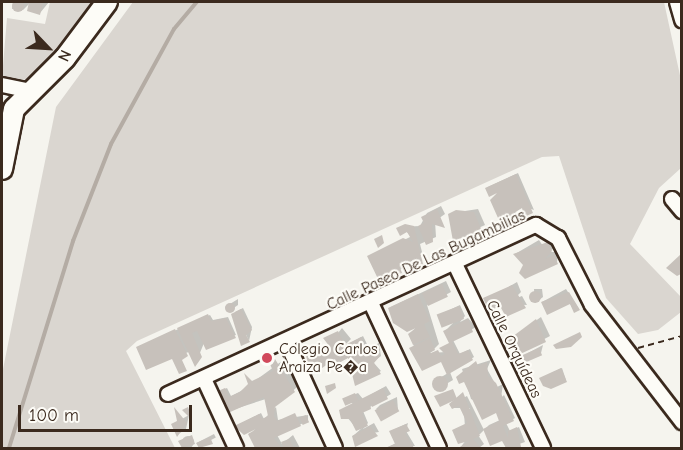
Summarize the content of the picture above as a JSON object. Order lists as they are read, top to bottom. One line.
{"streets":{"street":["Calle Paseo De Las Bugambilias","Calle Orquídeas"]},"crossings":[["Calle Paseo De Las Bugambilias","Calle Orquídeas"]],"places":["Colegio Carlos Araiza Pe�a"],"scale_bar":"100 m","north":"bottom right"}
